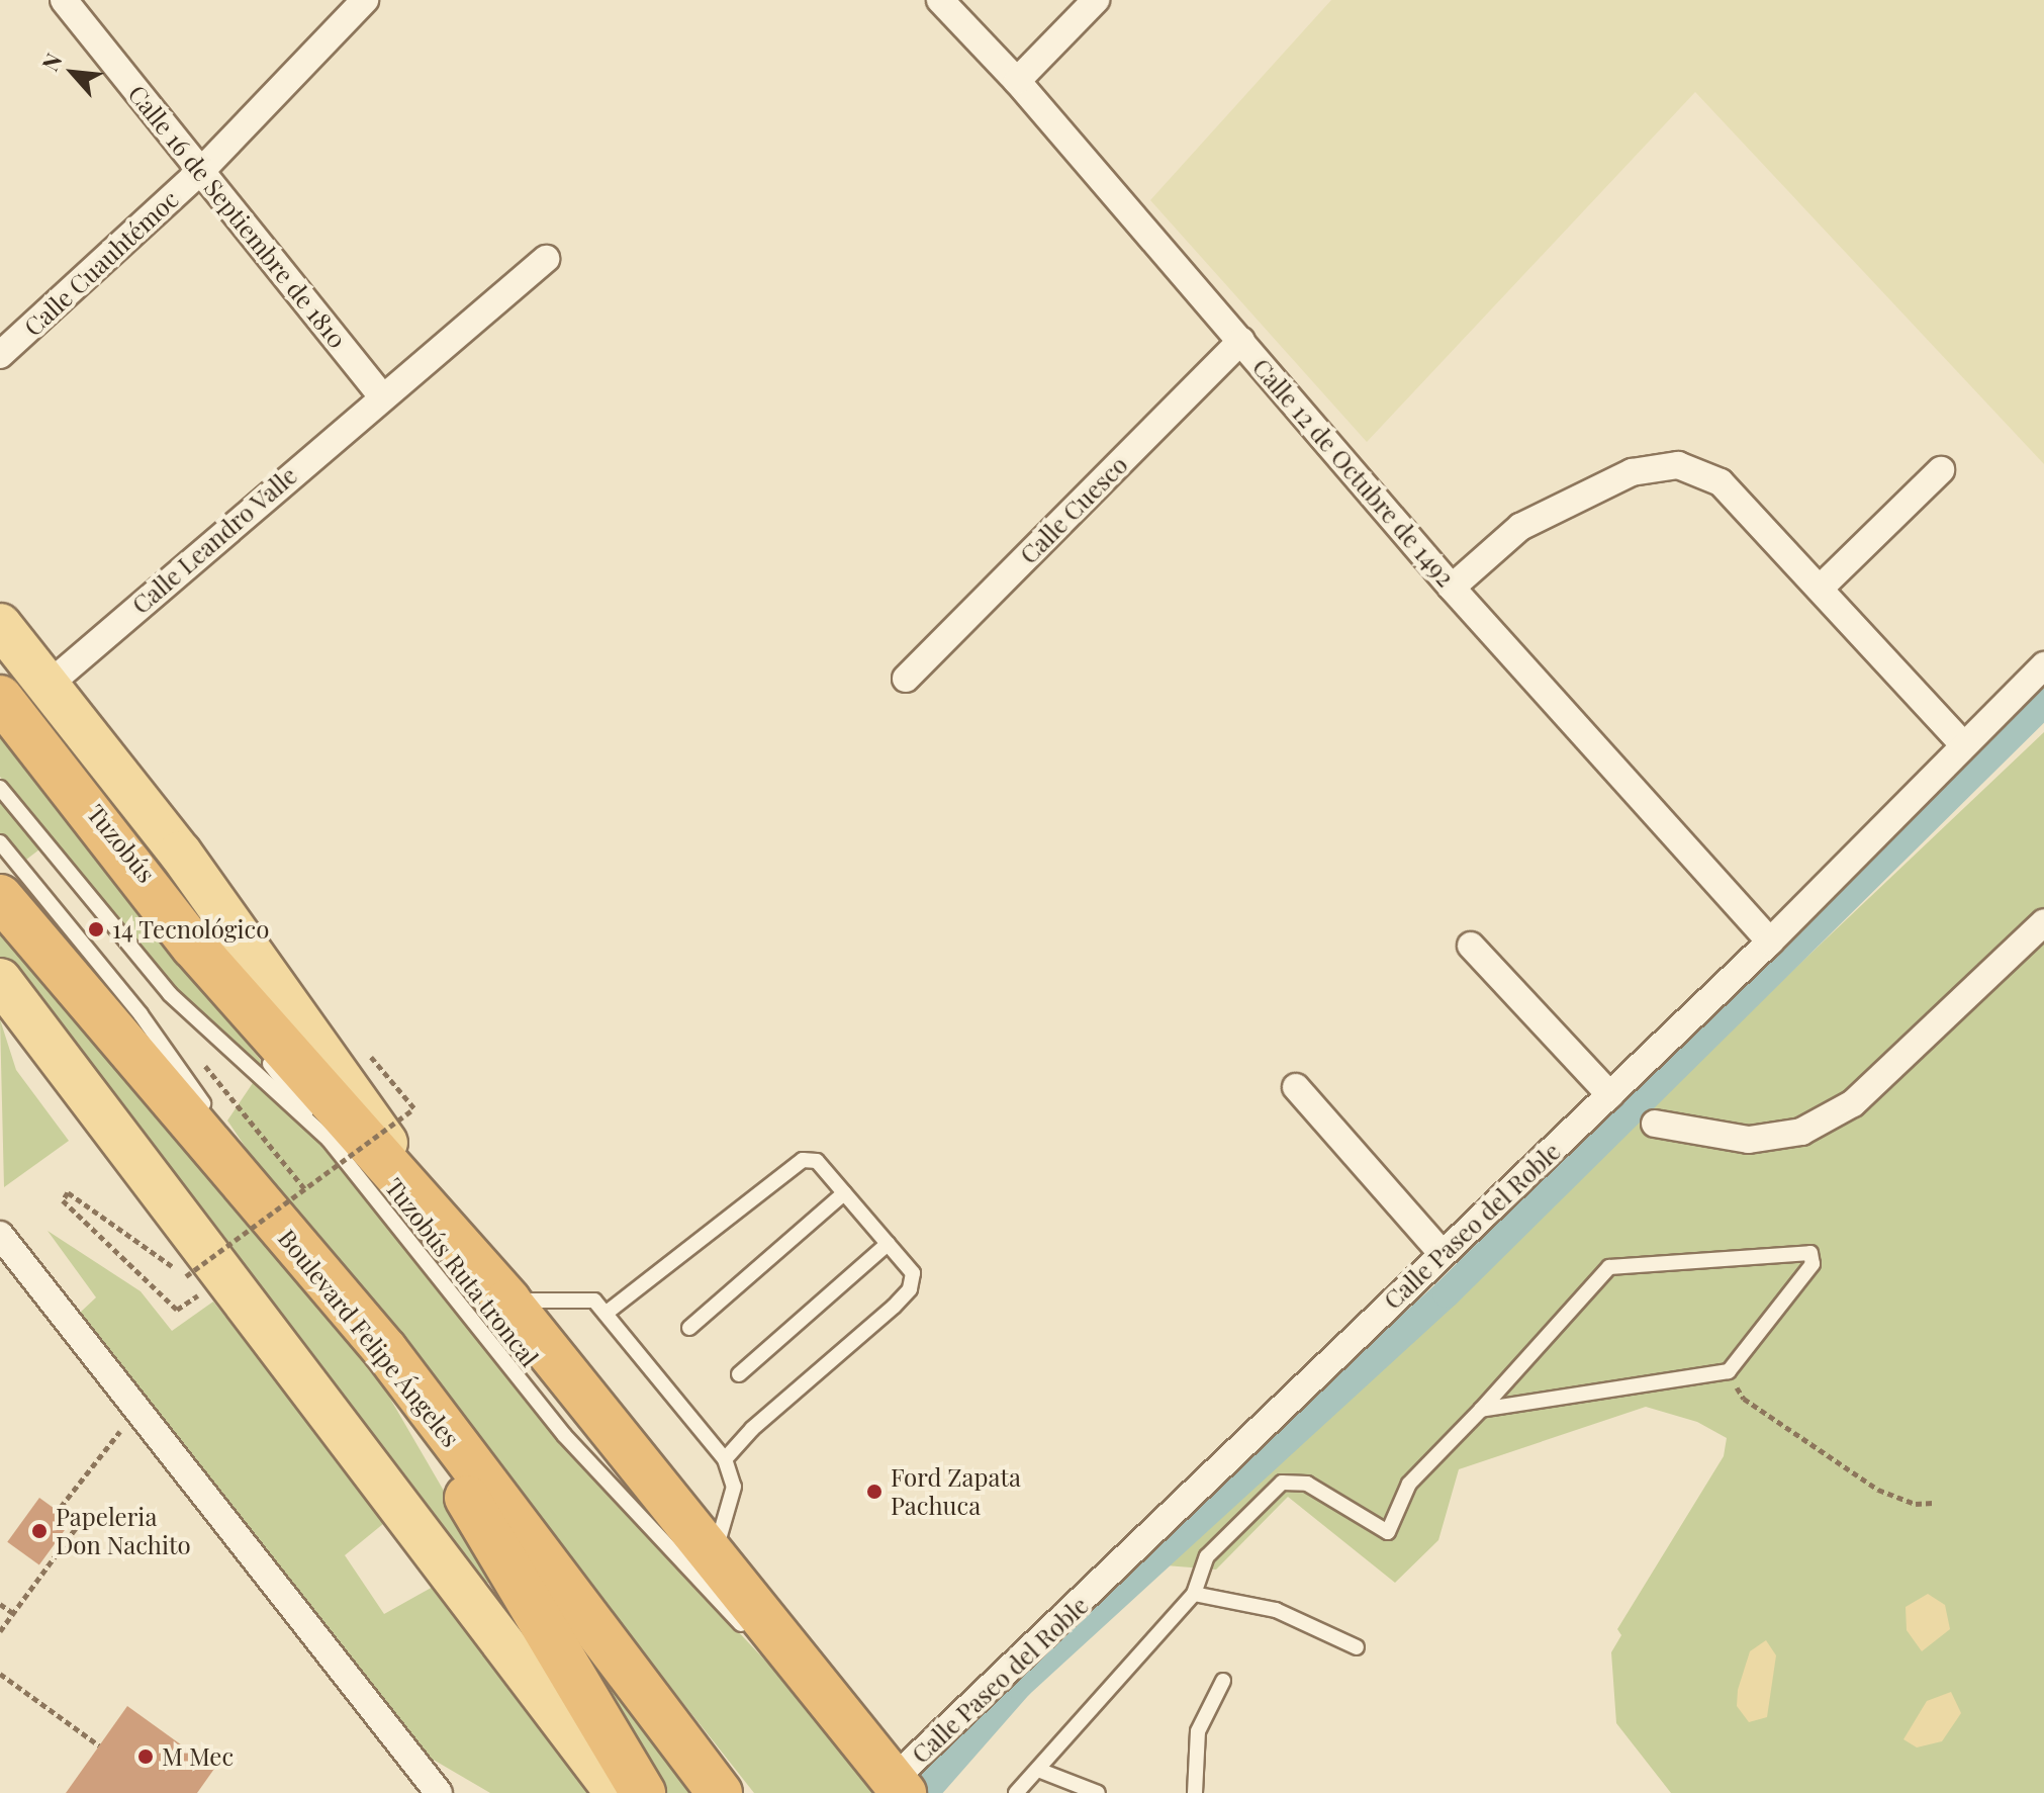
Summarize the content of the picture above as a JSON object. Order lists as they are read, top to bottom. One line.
{"streets":{"highway":["Boulevard Felipe Ángeles"],"street":["Calle 16 de Septiembre de 1810","Calle Cuauhtémoc","Calle 12 de Octubre de 1492","Calle Cuesco","Calle Leandro Valle","Calle Paseo del Roble"],"lane":["Tuzobús","Tuzobús Ruta troncal"]},"crossings":[["Calle 16 de Septiembre de 1810","Calle Cuauhtémoc"],["Calle 16 de Septiembre de 1810","Calle Leandro Valle"],["Calle 12 de Octubre de 1492","Calle Cuesco"],["Calle 12 de Octubre de 1492","Calle Paseo del Roble"]],"places":["14 Tecnológico","Ford Zapata Pachuca","Papeleria Don Nachito","M Mec"],"north":"top left"}
